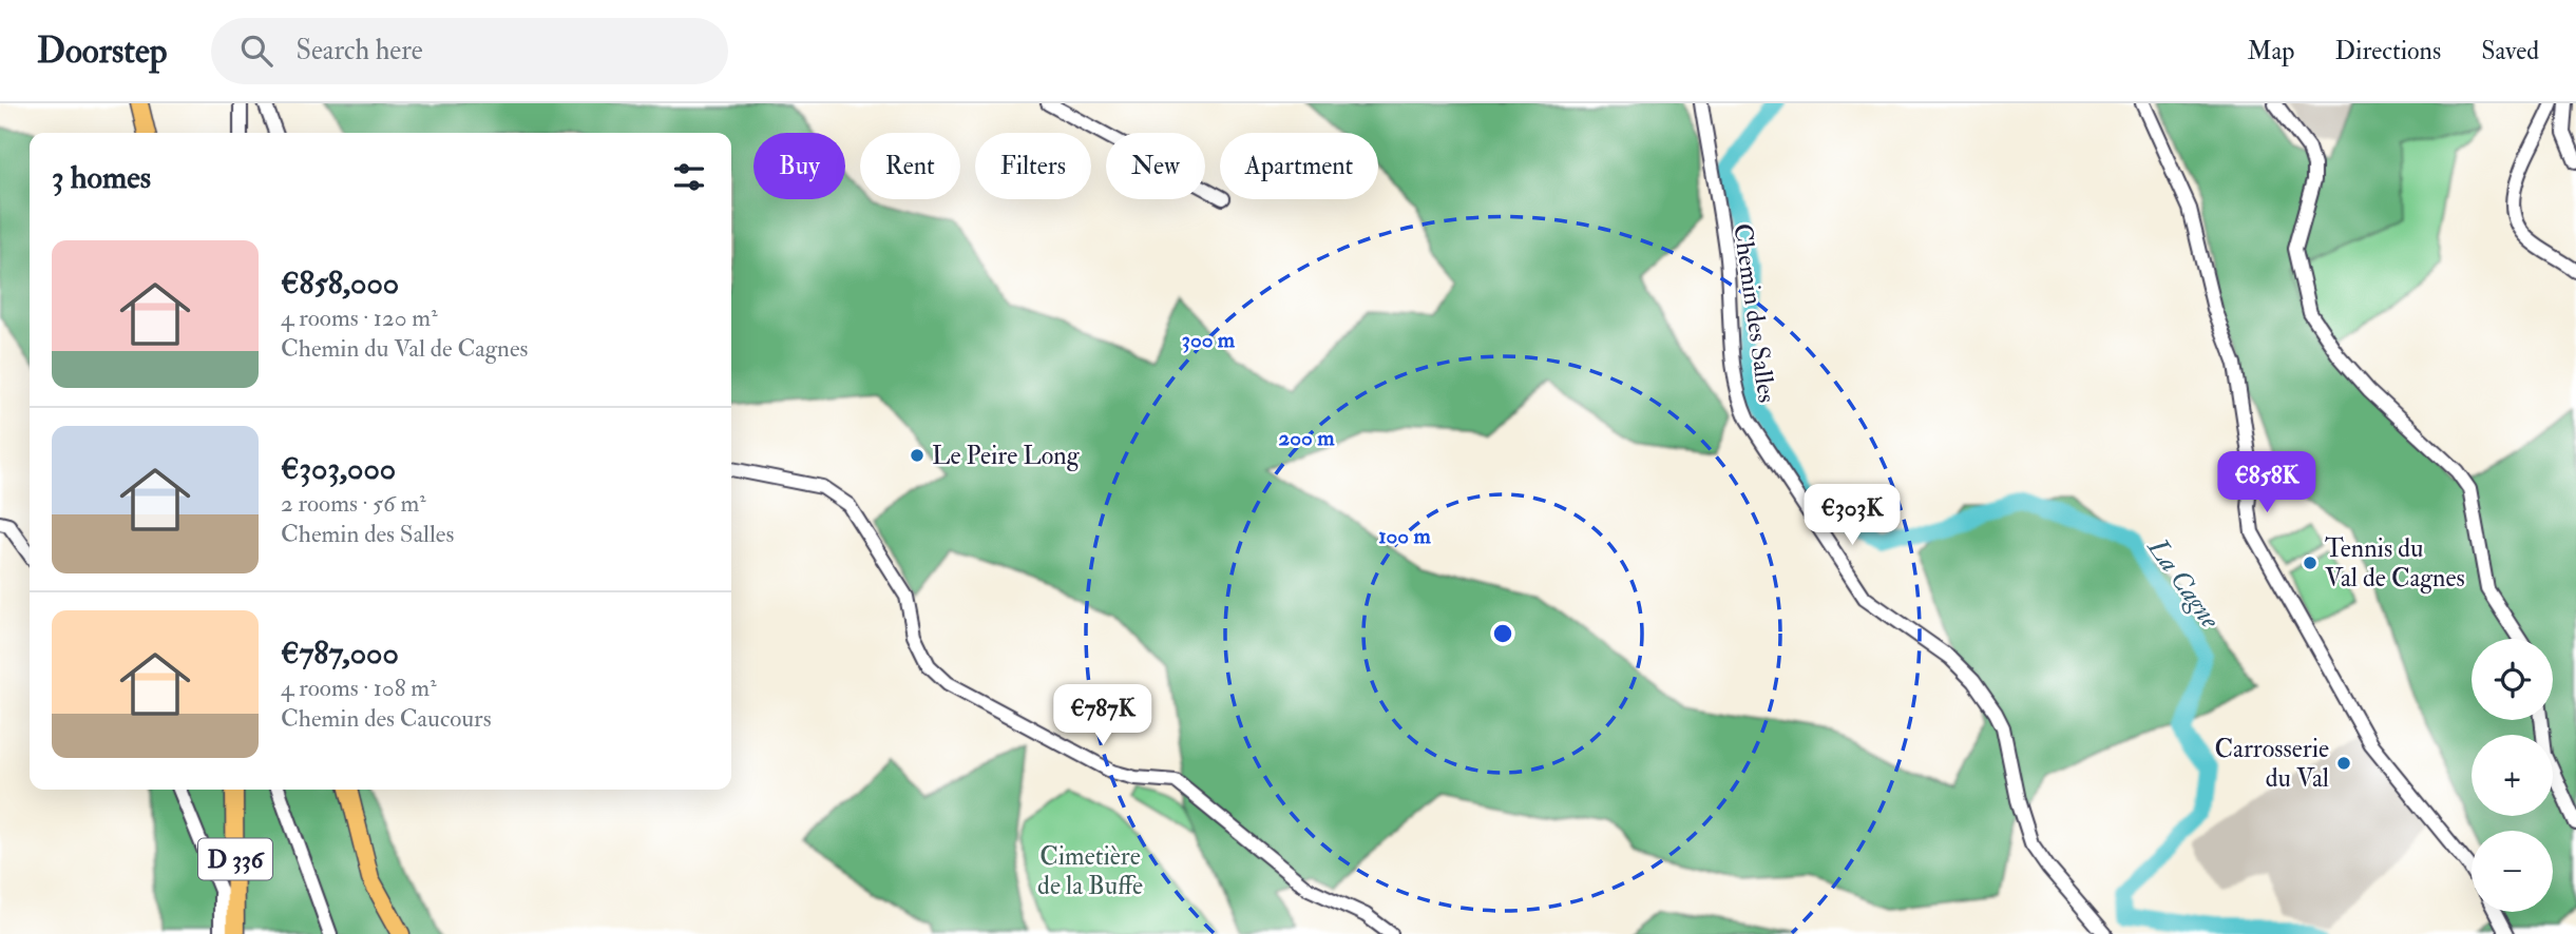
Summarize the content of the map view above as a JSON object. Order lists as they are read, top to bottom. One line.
{"streets":{"main road":["D 336"],"street":["Chemin des Salles"]},"water":["La Cagne"],"parks":["Cimetière de la Buffe"],"places":["Le Peire Long","Tennis du Val de Cagnes","Carrosserie du Val"],"page":{"header":"Doorstep","search":"Search here","nav":["Map","Directions","Saved"],"chip":["Buy","Rent","Filters","New","Apartment"],"heading":"3 homes","list":[{"name":"€858,000","note":"4 rooms · 120 m² · Chemin du Val de Cagnes"},{"name":"€303,000","note":"2 rooms · 56 m² · Chemin des Salles"},{"name":"€787,000","note":"4 rooms · 108 m² · Chemin des Caucours"}],"price":["€858K","€303K","€787K"],"map_buttons":["+","−"]},"rings":["300 m","200 m","100 m"]}
